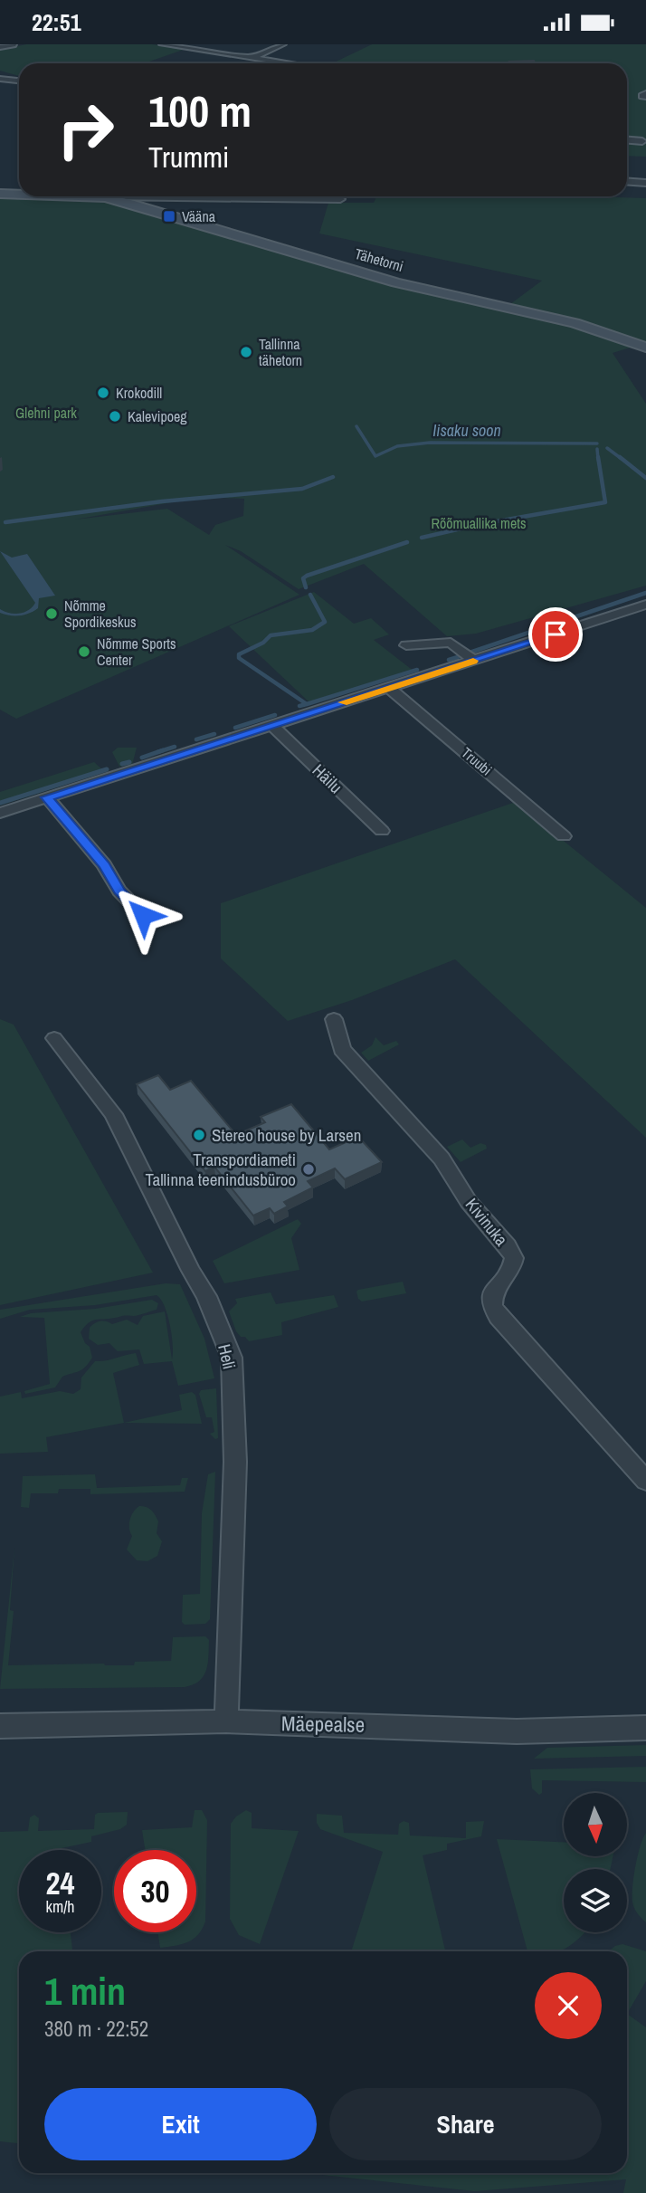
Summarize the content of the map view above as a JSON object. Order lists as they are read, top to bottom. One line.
{"streets":{"street":["Tähetorni","Truubi","Häilu","Kivinuka","Heli","Mäepealse"]},"crossings":[["Heli","Mäepealse"]],"water":["Iisaku soon"],"parks":["Glehni park","Rõõmuallika mets"],"places":{"transit":["Vääna"],"other":["Tallinna tähetorn","Krokodill","Kalevipoeg","Nõmme Spordikeskus","Nõmme Sports Center","Stereo house by Larsen","Transpordiameti Tallinna teenindusbüroo"]},"north":"bottom","page":{"status":"22:51","turn":["100 m","Trummi"],"speed":"24 km/h","limit":"30","heading":["1 min","380 m · 22:52"],"buttons":["Exit","Share"]}}
